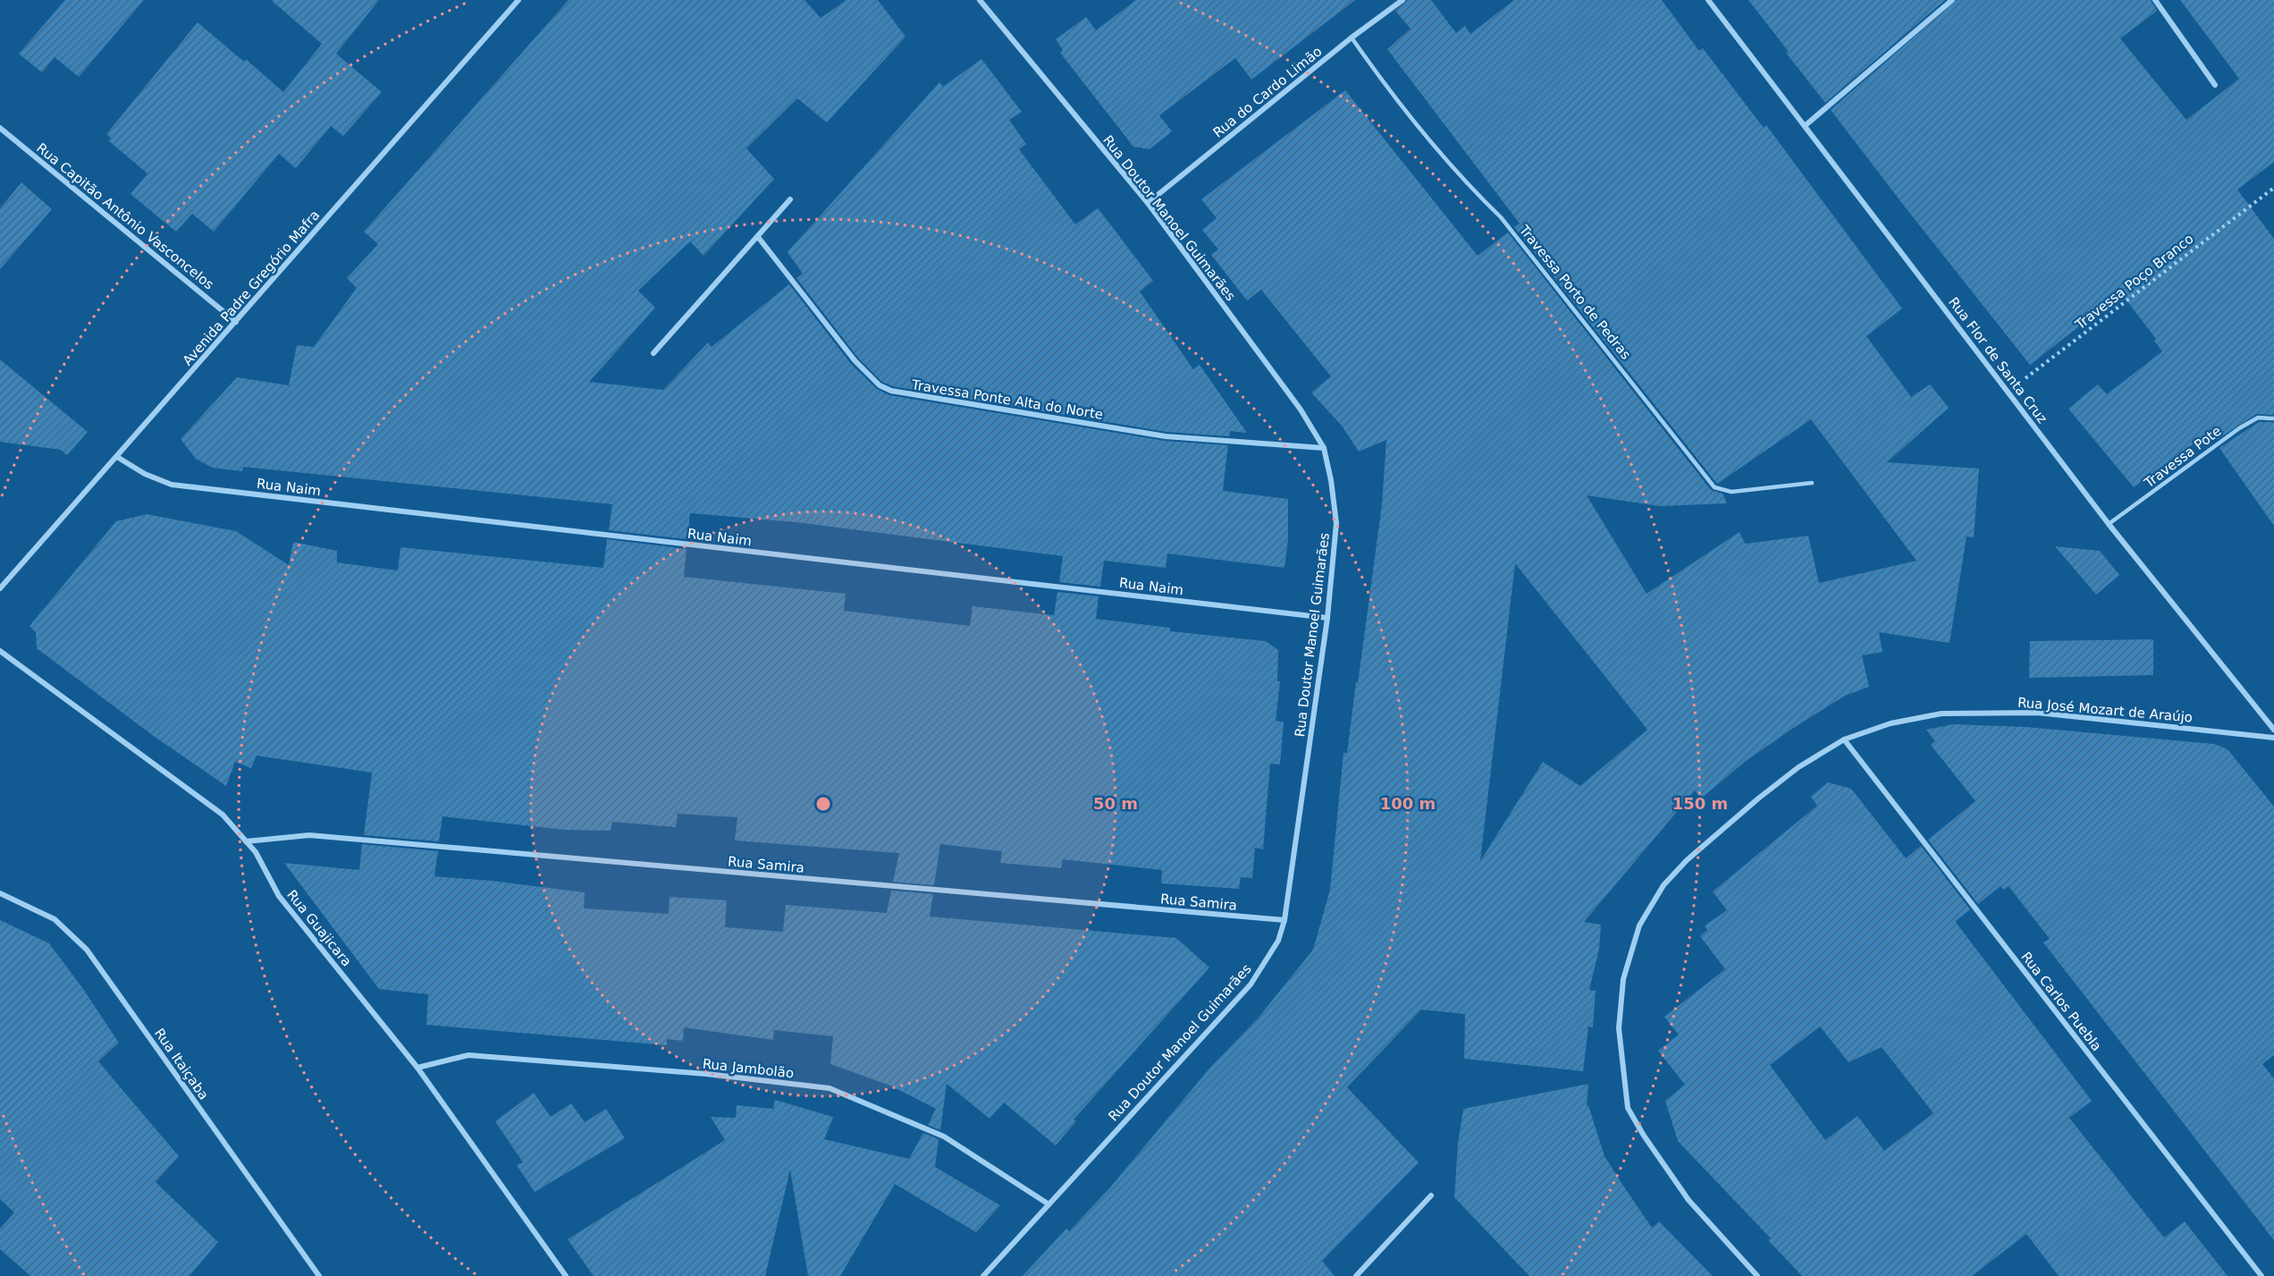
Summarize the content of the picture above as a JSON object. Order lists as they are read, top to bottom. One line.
{"streets":{"street":["Rua do Cardo Limão","Rua Capitão Antônio Vasconcelos","Rua Doutor Manoel Guimarães","Avenida Padre Gregório Mafra","Rua Flor de Santa Cruz","Travessa Ponte Alta do Norte","Rua Naim","Rua José Mozart de Araújo","Rua Samira","Rua Guajicara","Rua Carlos Puebla","Rua Itaiçaba","Rua Jambolão"],"lane":["Travessa Porto de Pedras","Travessa Pote"],"path":["Travessa Poço Branco"]},"crossings":[["Rua do Cardo Limão","Rua Doutor Manoel Guimarães"],["Rua do Cardo Limão","Travessa Porto de Pedras"],["Rua Capitão Antônio Vasconcelos","Avenida Padre Gregório Mafra"],["Rua Doutor Manoel Guimarães","Travessa Ponte Alta do Norte"],["Rua Doutor Manoel Guimarães","Rua Naim"],["Rua Doutor Manoel Guimarães","Rua Samira"],["Rua Doutor Manoel Guimarães","Rua Jambolão"],["Travessa Poço Branco","Rua Flor de Santa Cruz"],["Avenida Padre Gregório Mafra","Rua Naim"],["Rua Flor de Santa Cruz","Travessa Pote"],["Rua José Mozart de Araújo","Rua Carlos Puebla"],["Rua Samira","Rua Guajicara"],["Rua Guajicara","Rua Jambolão"]],"rings":["50 m","100 m","150 m"]}
